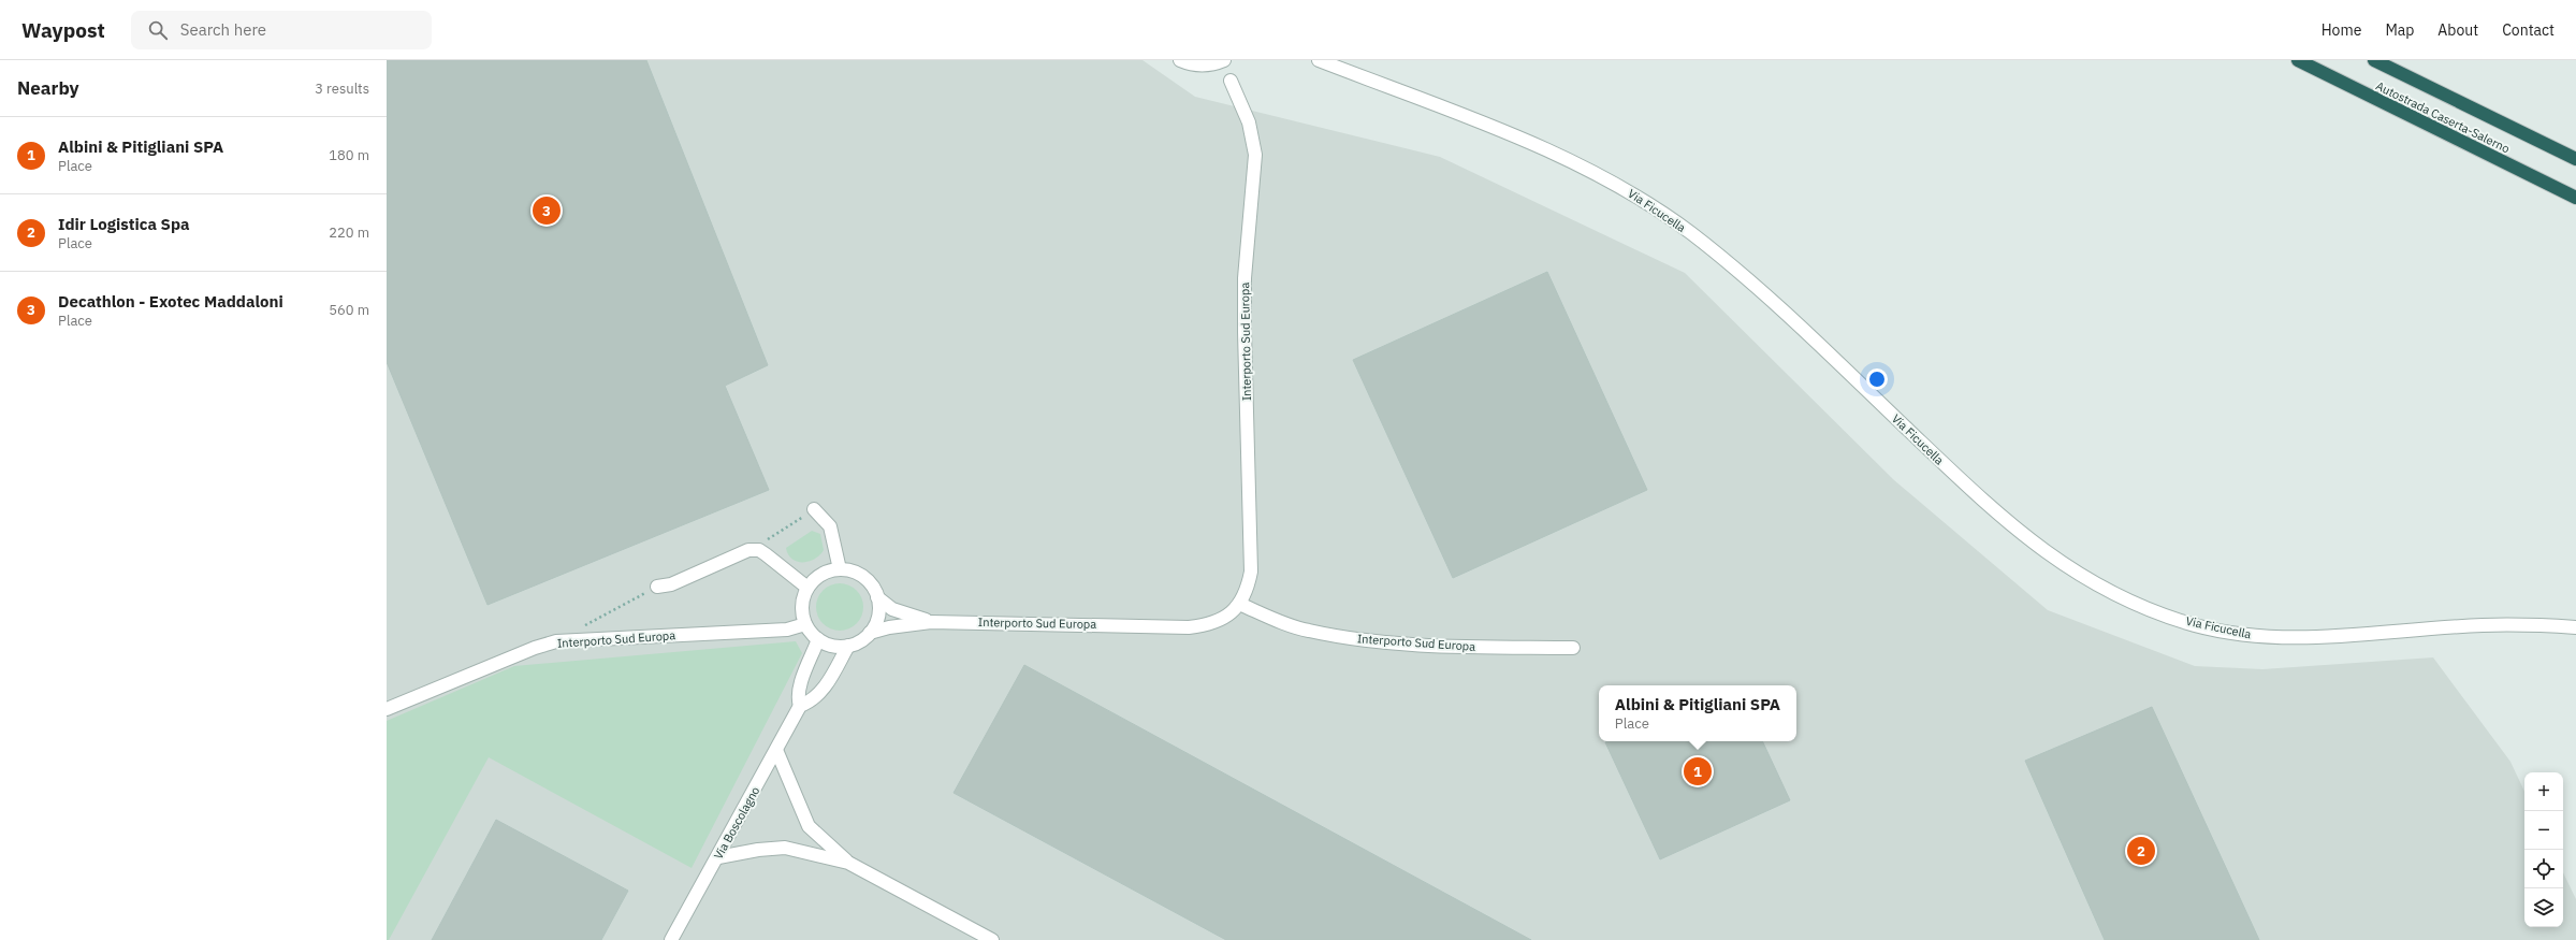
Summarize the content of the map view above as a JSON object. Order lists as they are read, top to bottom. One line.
{"streets":{"highway":["Autostrada Caserta-Salerno"],"street":["Via Ficucella","Interporto Sud Europa","Via Boscolagno"]},"crossings":[["Interporto Sud Europa","Via Boscolagno"]],"page":{"header":"Waypost","search":"Search here","nav":["Home","Map","About","Contact"],"heading":["Nearby","3 results"],"list":[{"mark":"1","name":"Albini & Pitigliani SPA","note":"Place","value":"180 m"},{"mark":"2","name":"Idir Logistica Spa","note":"Place","value":"220 m"},{"mark":"3","name":"Decathlon - Exotec Maddaloni","note":"Place","value":"560 m"}],"pins":["3","1","2"],"popup":["Albini & Pitigliani SPA","Place"],"map_buttons":["+","−"]}}
